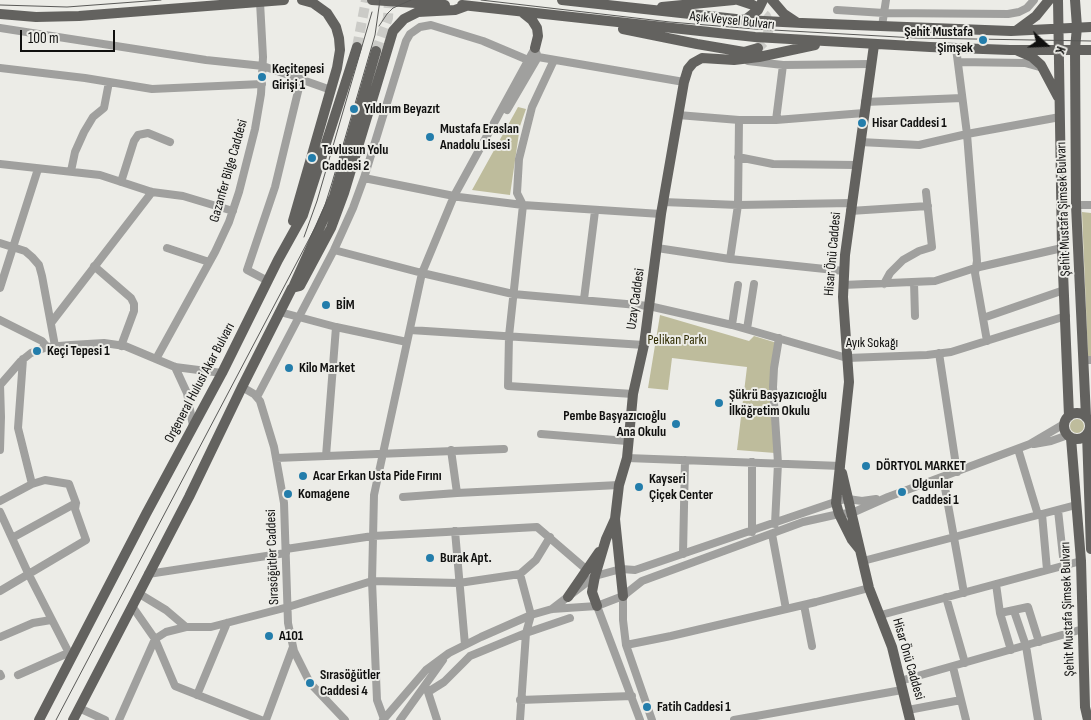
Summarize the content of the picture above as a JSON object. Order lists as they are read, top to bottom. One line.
{"streets":{"main road":["Aşık Veysel Bulvarı","Şehit Mustafa Şimsek Bulvarı","Hisar Önü Caddesi","Uzay Caddesi","Orgeneral Hulusi Akar Bulvarı"],"street":["Gazanfer Bilge Caddesi","Ayık Sokağı","Sırasöğütler Caddesi"]},"crossings":[["Aşık Veysel Bulvarı","Şehit Mustafa Şimsek Bulvarı"],["Aşık Veysel Bulvarı","Hisar Önü Caddesi"],["Şehit Mustafa Şimsek Bulvarı","Ayık Sokağı"],["Hisar Önü Caddesi","Ayık Sokağı"],["Uzay Caddesi","Ayık Sokağı"]],"parks":["Pelikan Parkı"],"places":["Şehit Mustafa Şimşek","Keçitepesi Girişi 1","Yıldırım Beyazıt","Hisar Caddesi 1","Mustafa Eraslan Anadolu Lisesi","Tavlusun Yolu Caddesi 2","BİM","Keçi Tepesi 1","Kilo Market","Şükrü Başyazıcıoğlu İlköğretim Okulu","Pembe Başyazıcıoğlu Ana Okulu","DÖRTYOL MARKET","Acar Erkan Usta Pide Fırını","Kayseri Çiçek Center","Olgunlar Caddesi 1","Komagene","Burak Apt.","A101","Sırasöğütler Caddesi 4","Fatih Caddesi 1"],"scale_bar":"100 m","north":"right"}
